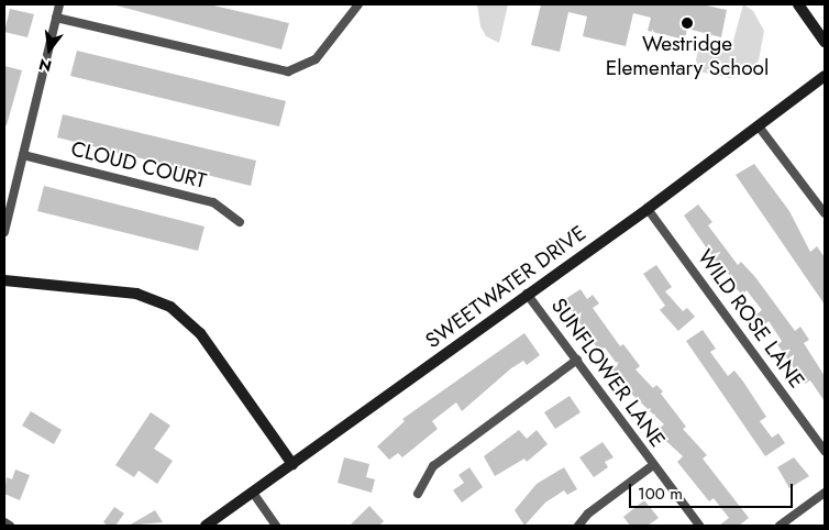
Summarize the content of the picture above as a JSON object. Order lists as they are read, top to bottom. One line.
{"streets":{"street":["CLOUD COURT","SWEETWATER DRIVE","WILD ROSE LANE","SUNFLOWER LANE"]},"crossings":[["SWEETWATER DRIVE","WILD ROSE LANE"],["SWEETWATER DRIVE","SUNFLOWER LANE"]],"places":["Westridge Elementary School"],"scale_bar":"100 m","north":"bottom"}
